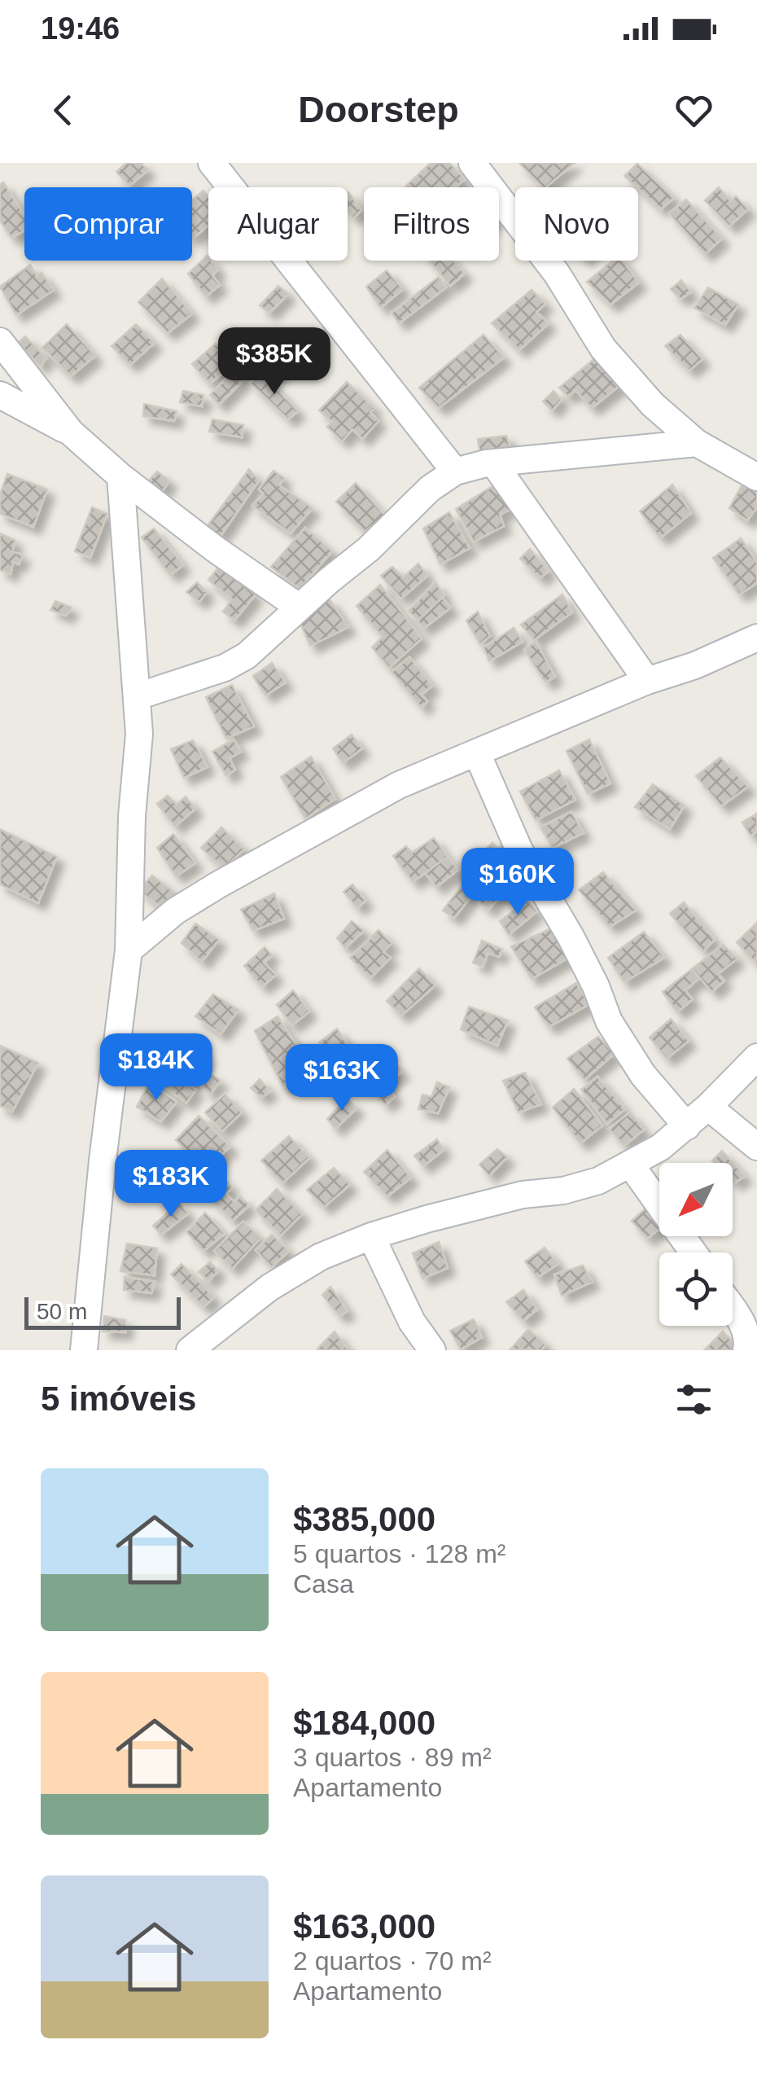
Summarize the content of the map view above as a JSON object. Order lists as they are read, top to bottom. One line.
{"scale_bar":"50 m","north":"bottom left","page":{"status":"19:46","header":"Doorstep","chip":["Comprar","Alugar","Filtros","Novo"],"price":["$385K","$160K","$184K","$163K","$183K"],"scale":"50 m","heading":"5 imóveis","list":[{"name":"$385,000","note":"5 quartos · 128 m² · Casa"},{"name":"$184,000","note":"3 quartos · 89 m² · Apartamento"},{"name":"$163,000","note":"2 quartos · 70 m² · Apartamento"}]}}
